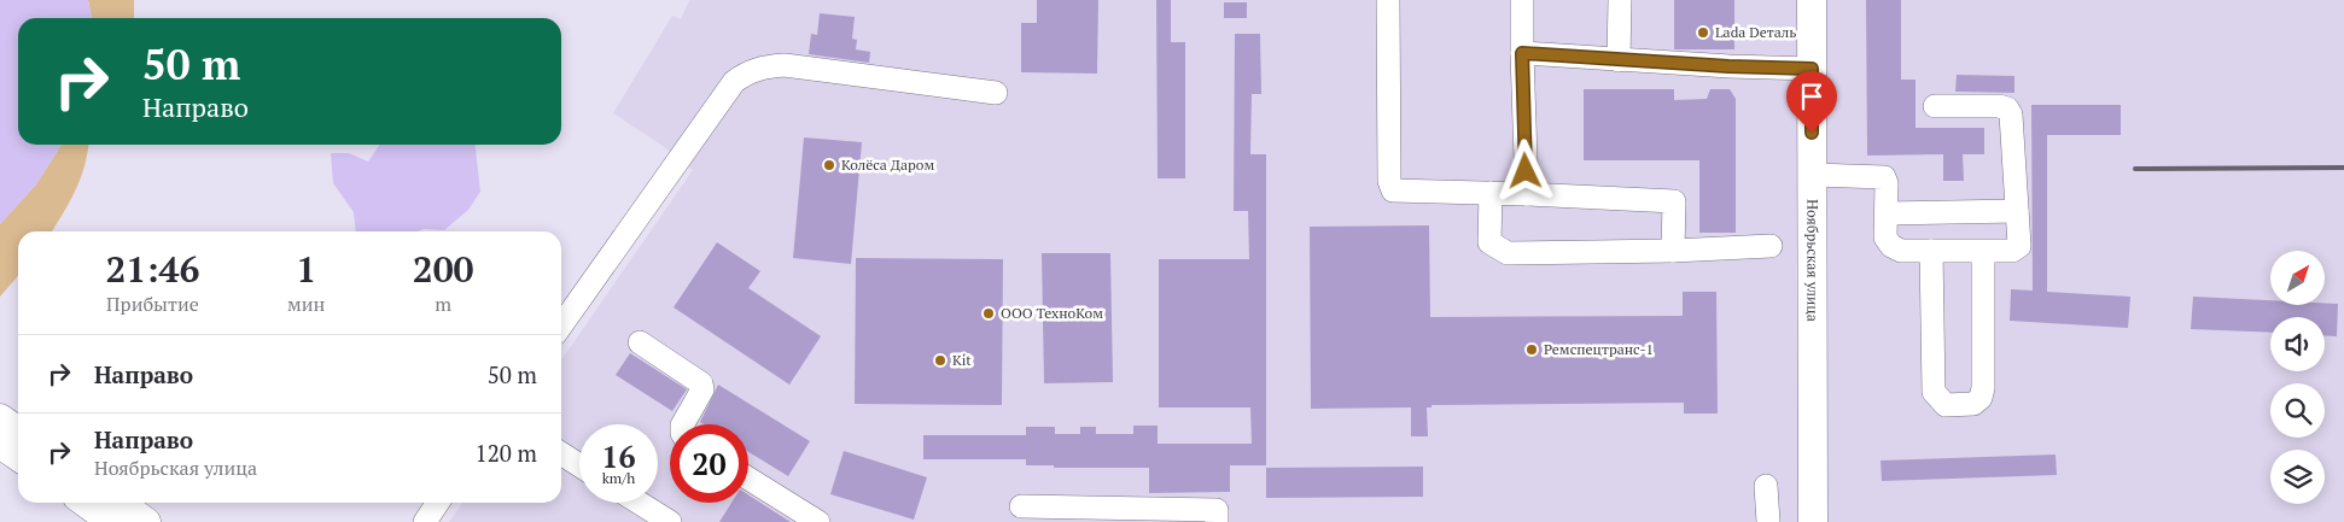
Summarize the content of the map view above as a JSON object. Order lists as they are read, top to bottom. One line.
{"streets":{"main road":["Ноябрьская улица"]},"places":["Lada Dеталь","Колёса Даром","ООО ТехноКом","Ремспецтранс-1","Kit"],"north":"top right","page":{"turn":["50 m","Направо"],"eta":["21:46","Прибытие","1","мин","200","m"],"list":[{"name":"Направо","value":"50 m"},{"name":"Направо","note":"Ноябрьская улица","value":"120 m"}],"speed":"16 km/h","limit":"20"}}
